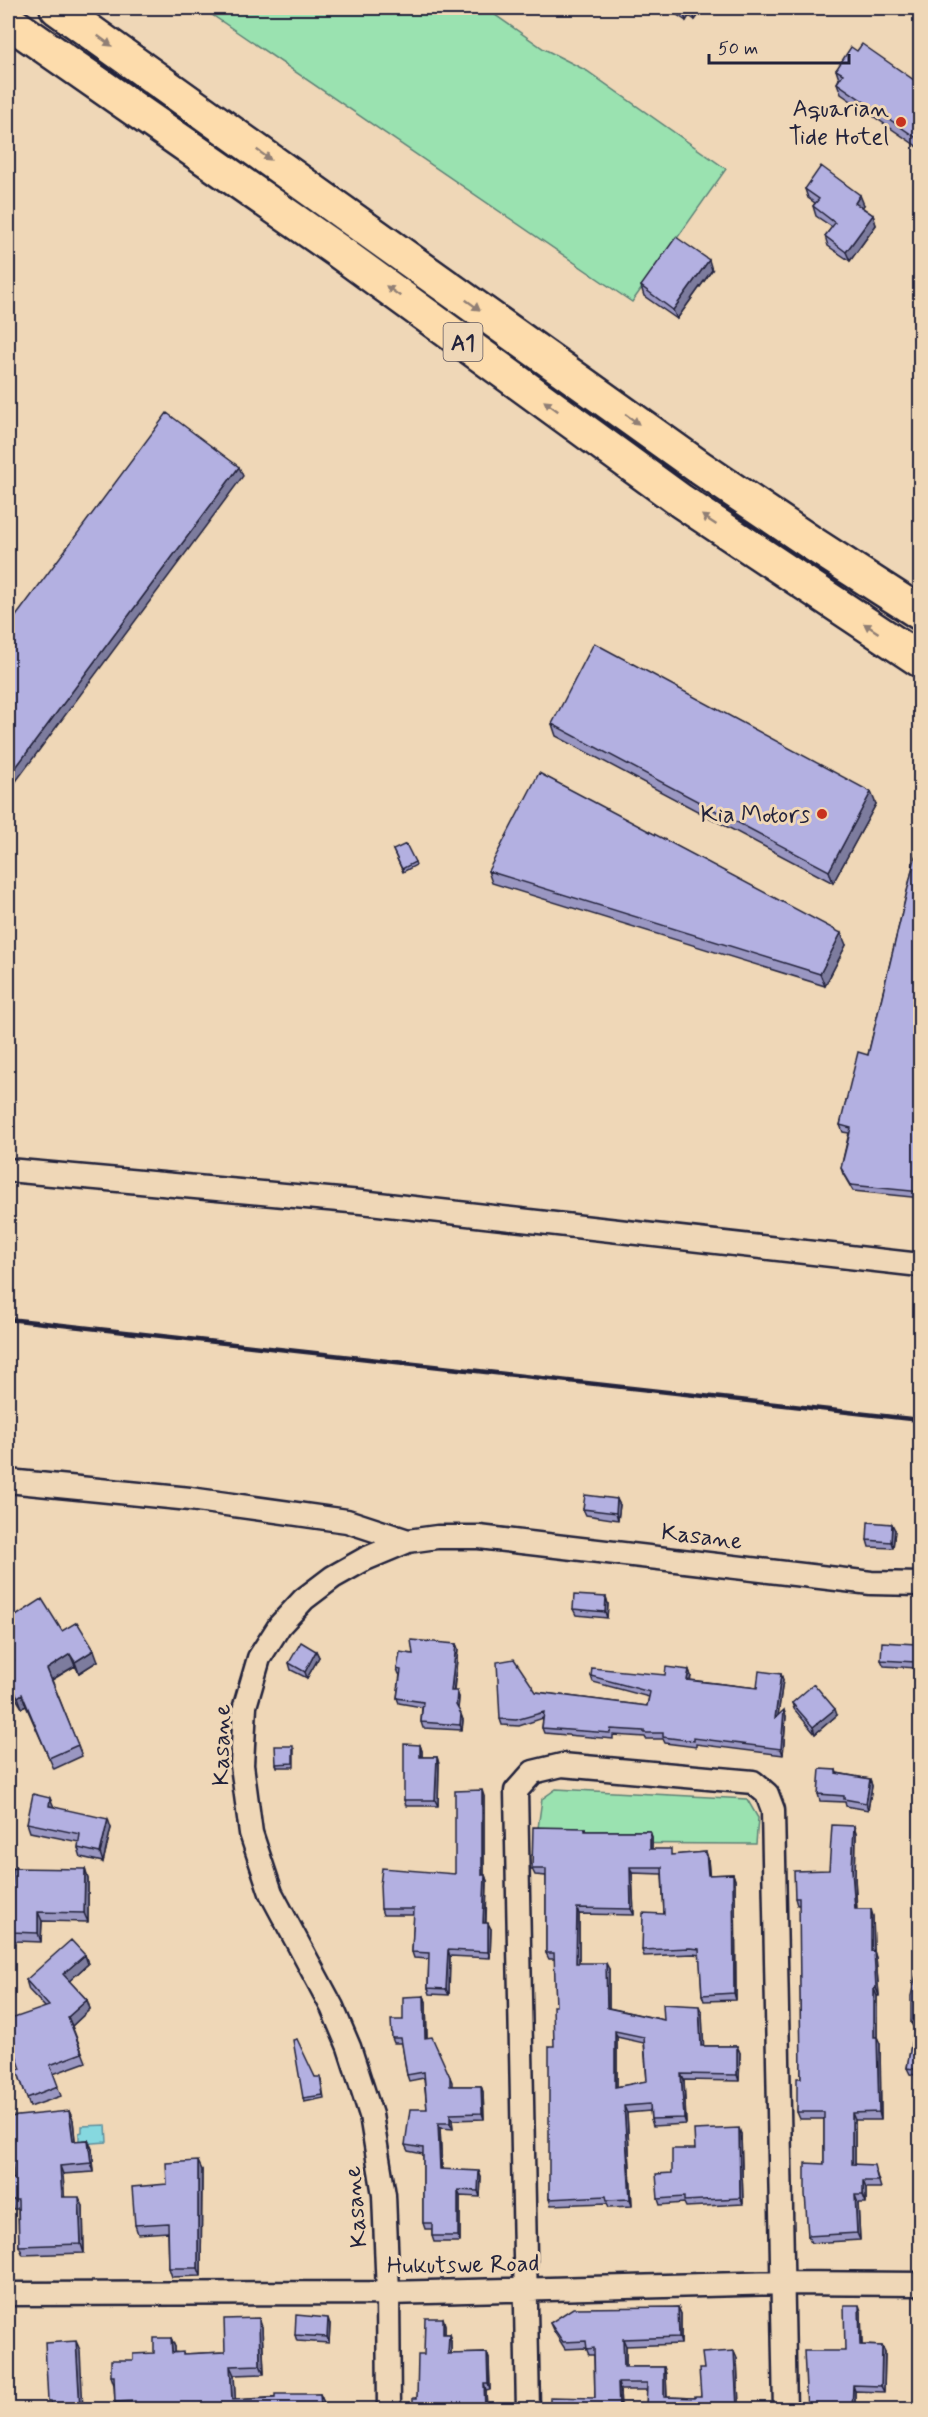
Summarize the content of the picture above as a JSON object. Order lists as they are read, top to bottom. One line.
{"streets":{"highway":["A1"],"street":["Kasane","Hukutswe Road"]},"crossings":[["Kasane","Hukutswe Road"]],"places":["Aquarian Tide Hotel","Kia Motors"],"scale_bar":"50 m"}
